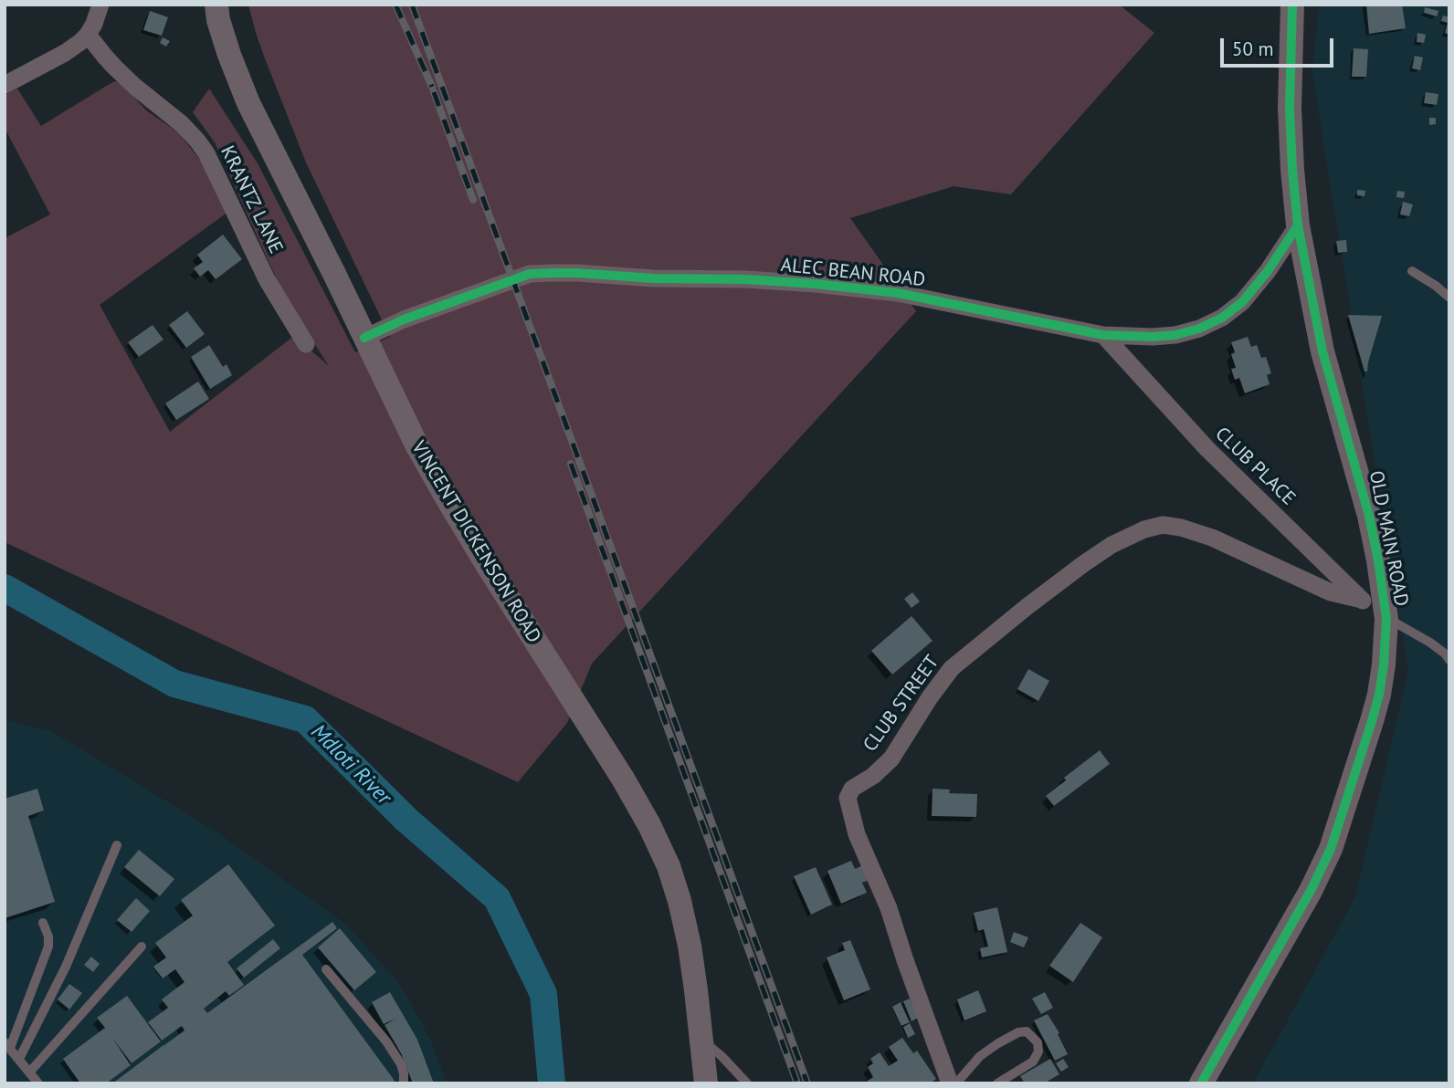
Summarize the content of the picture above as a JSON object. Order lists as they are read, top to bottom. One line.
{"streets":{"main road":["OLD MAIN ROAD","VINCENT DICKENSON ROAD"],"street":["KRANTZ LANE","ALEC BEAN ROAD","CLUB PLACE","CLUB STREET"]},"crossings":[["ALEC BEAN ROAD","CLUB PLACE"],["ALEC BEAN ROAD","OLD MAIN ROAD"],["ALEC BEAN ROAD","VINCENT DICKENSON ROAD"],["CLUB PLACE","OLD MAIN ROAD"],["CLUB PLACE","CLUB STREET"]],"water":["Mdloti River"],"scale_bar":"50 m"}
